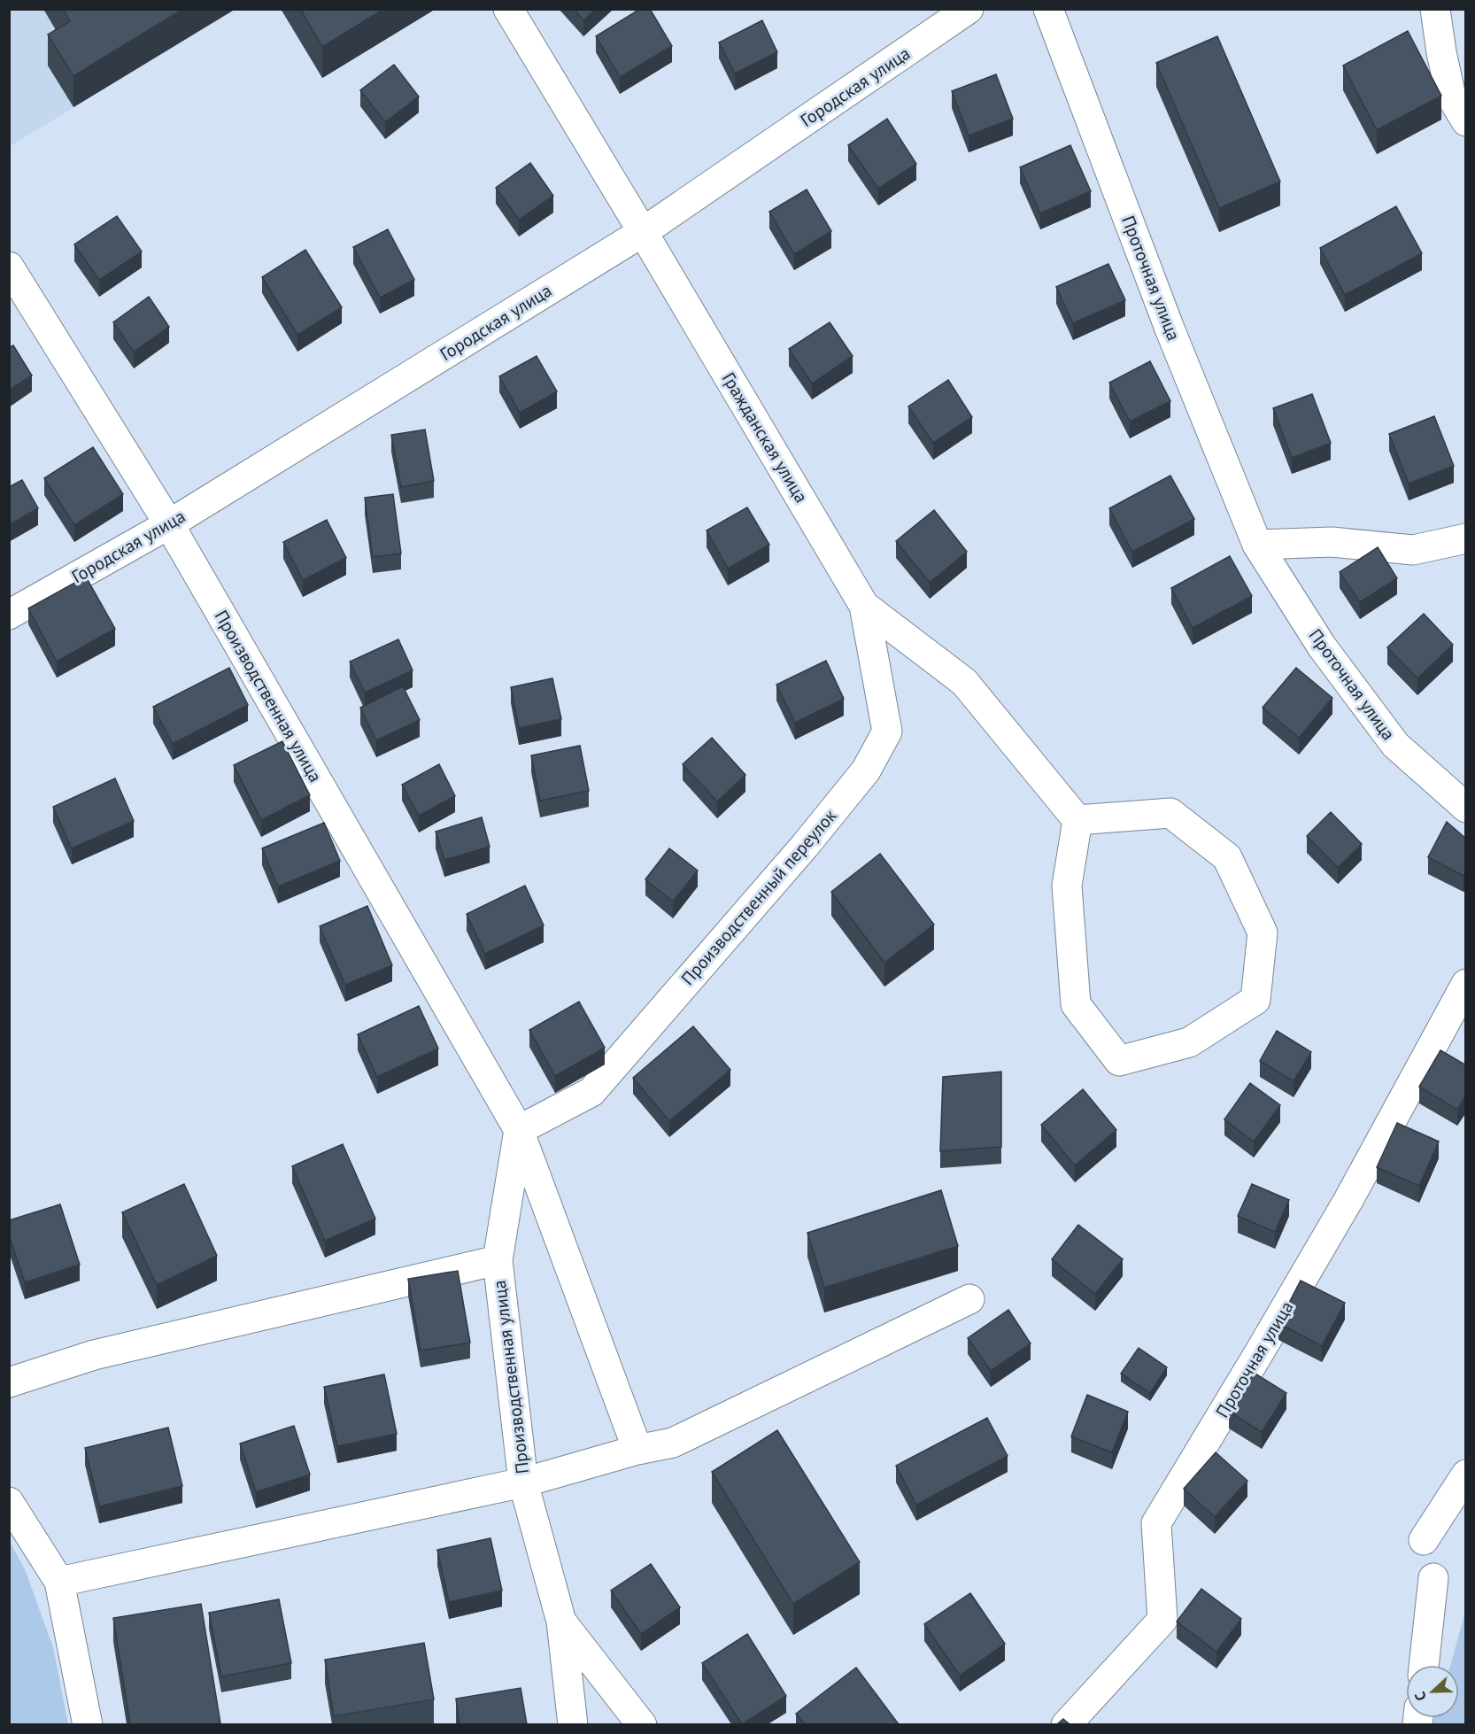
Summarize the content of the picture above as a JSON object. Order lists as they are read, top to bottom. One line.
{"streets":{"street":["Городская улица","Проточная улица","Гражданская улица","Производственная улица","Производственный переулок"]},"crossings":[["Городская улица","Гражданская улица"],["Городская улица","Производственная улица"],["Гражданская улица","Производственный переулок"],["Производственная улица","Производственный переулок"]],"north":"left"}
